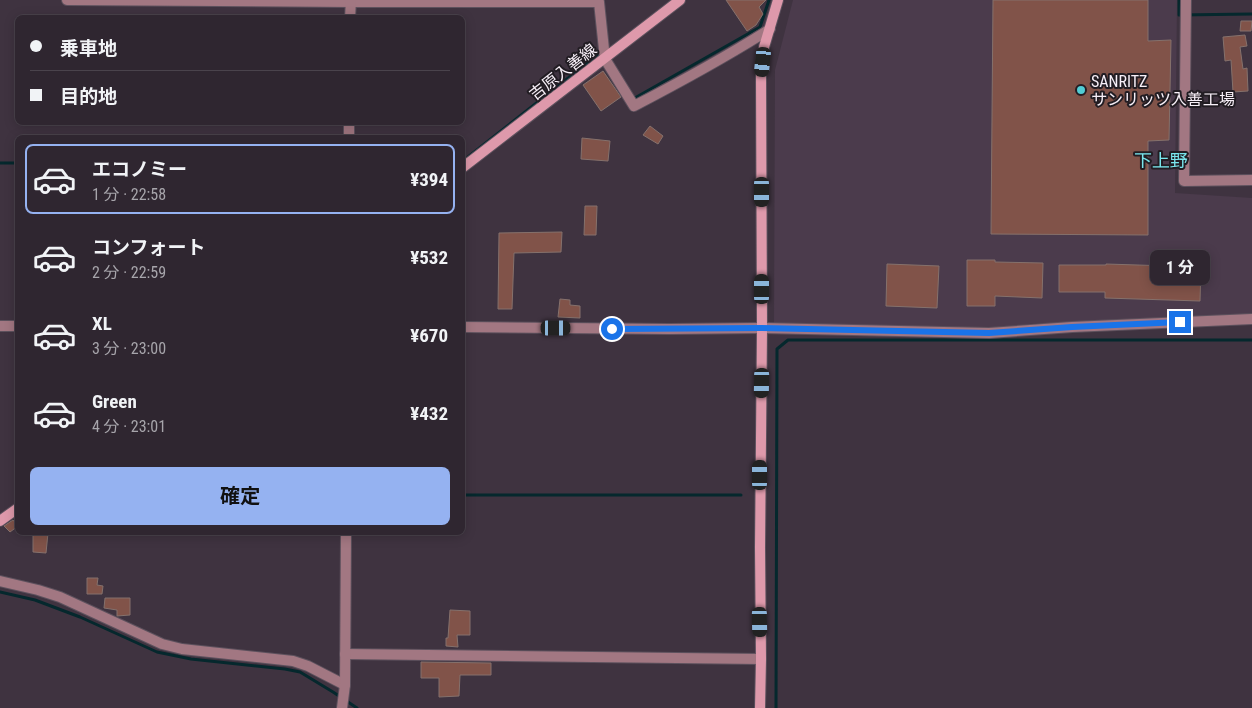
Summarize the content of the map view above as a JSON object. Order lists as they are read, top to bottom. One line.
{"streets":{"street":["吉原入善線"]},"districts":["下上野"],"places":["SANRITZ サンリッツ入善工場"],"page":{"banner":["乗車地","目的地"],"list":[{"name":"エコノミー","note":"1 分 · 22:58","value":"¥394"},{"name":"コンフォート","note":"2 分 · 22:59","value":"¥532"},{"name":"XL","note":"3 分 · 23:00","value":"¥670"},{"name":"Green","note":"4 分 · 23:01","value":"¥432"}],"bubble":"1 分","buttons":"確定"}}
